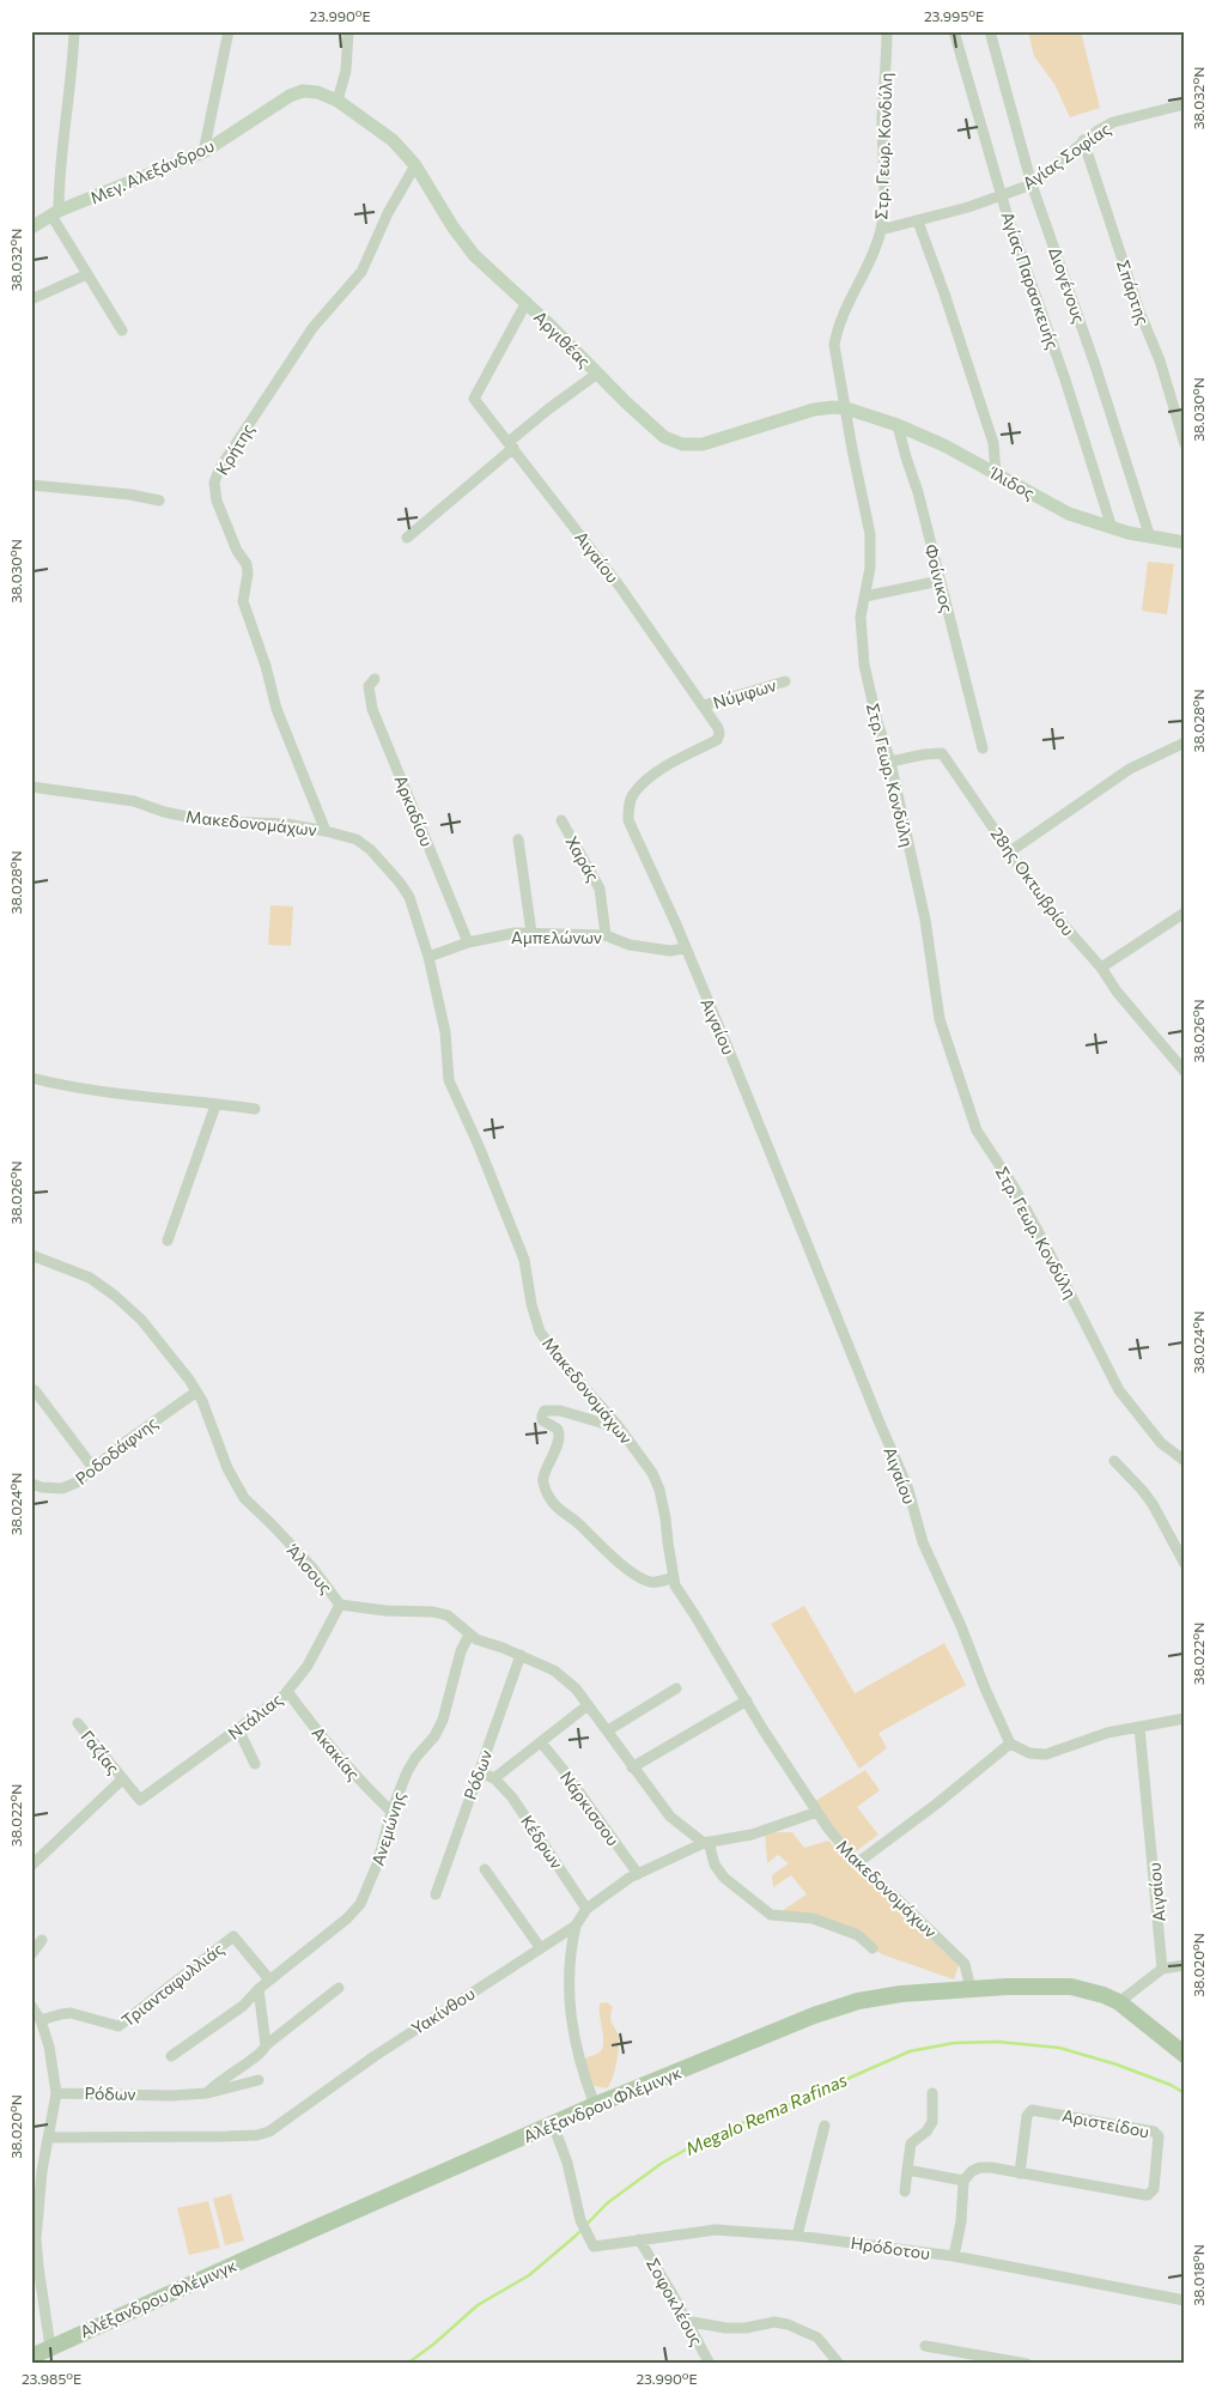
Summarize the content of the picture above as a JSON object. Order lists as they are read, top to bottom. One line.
{"streets":{"main road":["Αλέξανδρου Φλέμινγκ"],"street":["Στρ. Γεωρ. Κονδύλη","Αγίας Σοφίας","Μεγ. Αλεξάνδρου","Αγίας Παρασκευής","Διογένους","Σπάρτης","Αργιθέας","Κρήτης","Ίλιδος","Αιγαίου","Φοίνικος","Νύμφων","Αρκαδίου","Μακεδονομάχων","Χαράς","28ης Οκτωβρίου","Αμπελώνων","Ροδοδάφνης","Άλσους","Ντάλιας","Γαζίας","Ακακίας","Ρόδων","Νάρκισσου","Ανεμώνης","Κέδρων","Τριανταφυλλιάς","Υακίνθου","Αριστείδου","Ηρόδοτου","Σοφοκλέους"]},"crossings":[["Στρ. Γεωρ. Κονδύλη","Αγίας Σοφίας"],["Στρ. Γεωρ. Κονδύλη","Αργιθέας"],["Στρ. Γεωρ. Κονδύλη","Ίλιδος"],["Στρ. Γεωρ. Κονδύλη","28ης Οκτωβρίου"],["Αγίας Σοφίας","Αγίας Παρασκευής"],["Αγίας Σοφίας","Διογένους"],["Αγίας Σοφίας","Σπάρτης"],["Μεγ. Αλεξάνδρου","Αργιθέας"],["Αγίας Παρασκευής","Ίλιδος"],["Διογένους","Ίλιδος"],["Αργιθέας","Κρήτης"],["Αργιθέας","Ίλιδος"],["Αργιθέας","Αιγαίου"],["Κρήτης","Μακεδονομάχων"],["Ίλιδος","Φοίνικος"],["Αιγαίου","Νύμφων"],["Αιγαίου","Αμπελώνων"],["Αρκαδίου","Αμπελώνων"],["Μακεδονομάχων","Αμπελώνων"],["Μακεδονομάχων","Υακίνθου"],["Μακεδονομάχων","Αλέξανδρου Φλέμινγκ"],["Χαράς","Αμπελώνων"],["Ροδοδάφνης","Άλσους"],["Άλσους","Ντάλιας"],["Άλσους","Ρόδων"],["Άλσους","Ανεμώνης"],["Άλσους","Υακίνθου"],["Ντάλιας","Γαζίας"],["Ντάλιας","Ακακίας"],["Ακακίας","Ανεμώνης"],["Νάρκισσου","Υακίνθου"],["Ανεμώνης","Τριανταφυλλιάς"],["Κέδρων","Υακίνθου"],["Αλέξανδρου Φλέμινγκ","Ηρόδοτου"],["Ηρόδοτου","Σοφοκλέους"]],"water":["Megalo Rema Rafinas"],"coordinates":["23.990°E","23.995°E","38.032°N","38.030°N","38.028°N","38.026°N","38.024°N","38.022°N","38.020°N","38.018°N","23.985°E"]}
